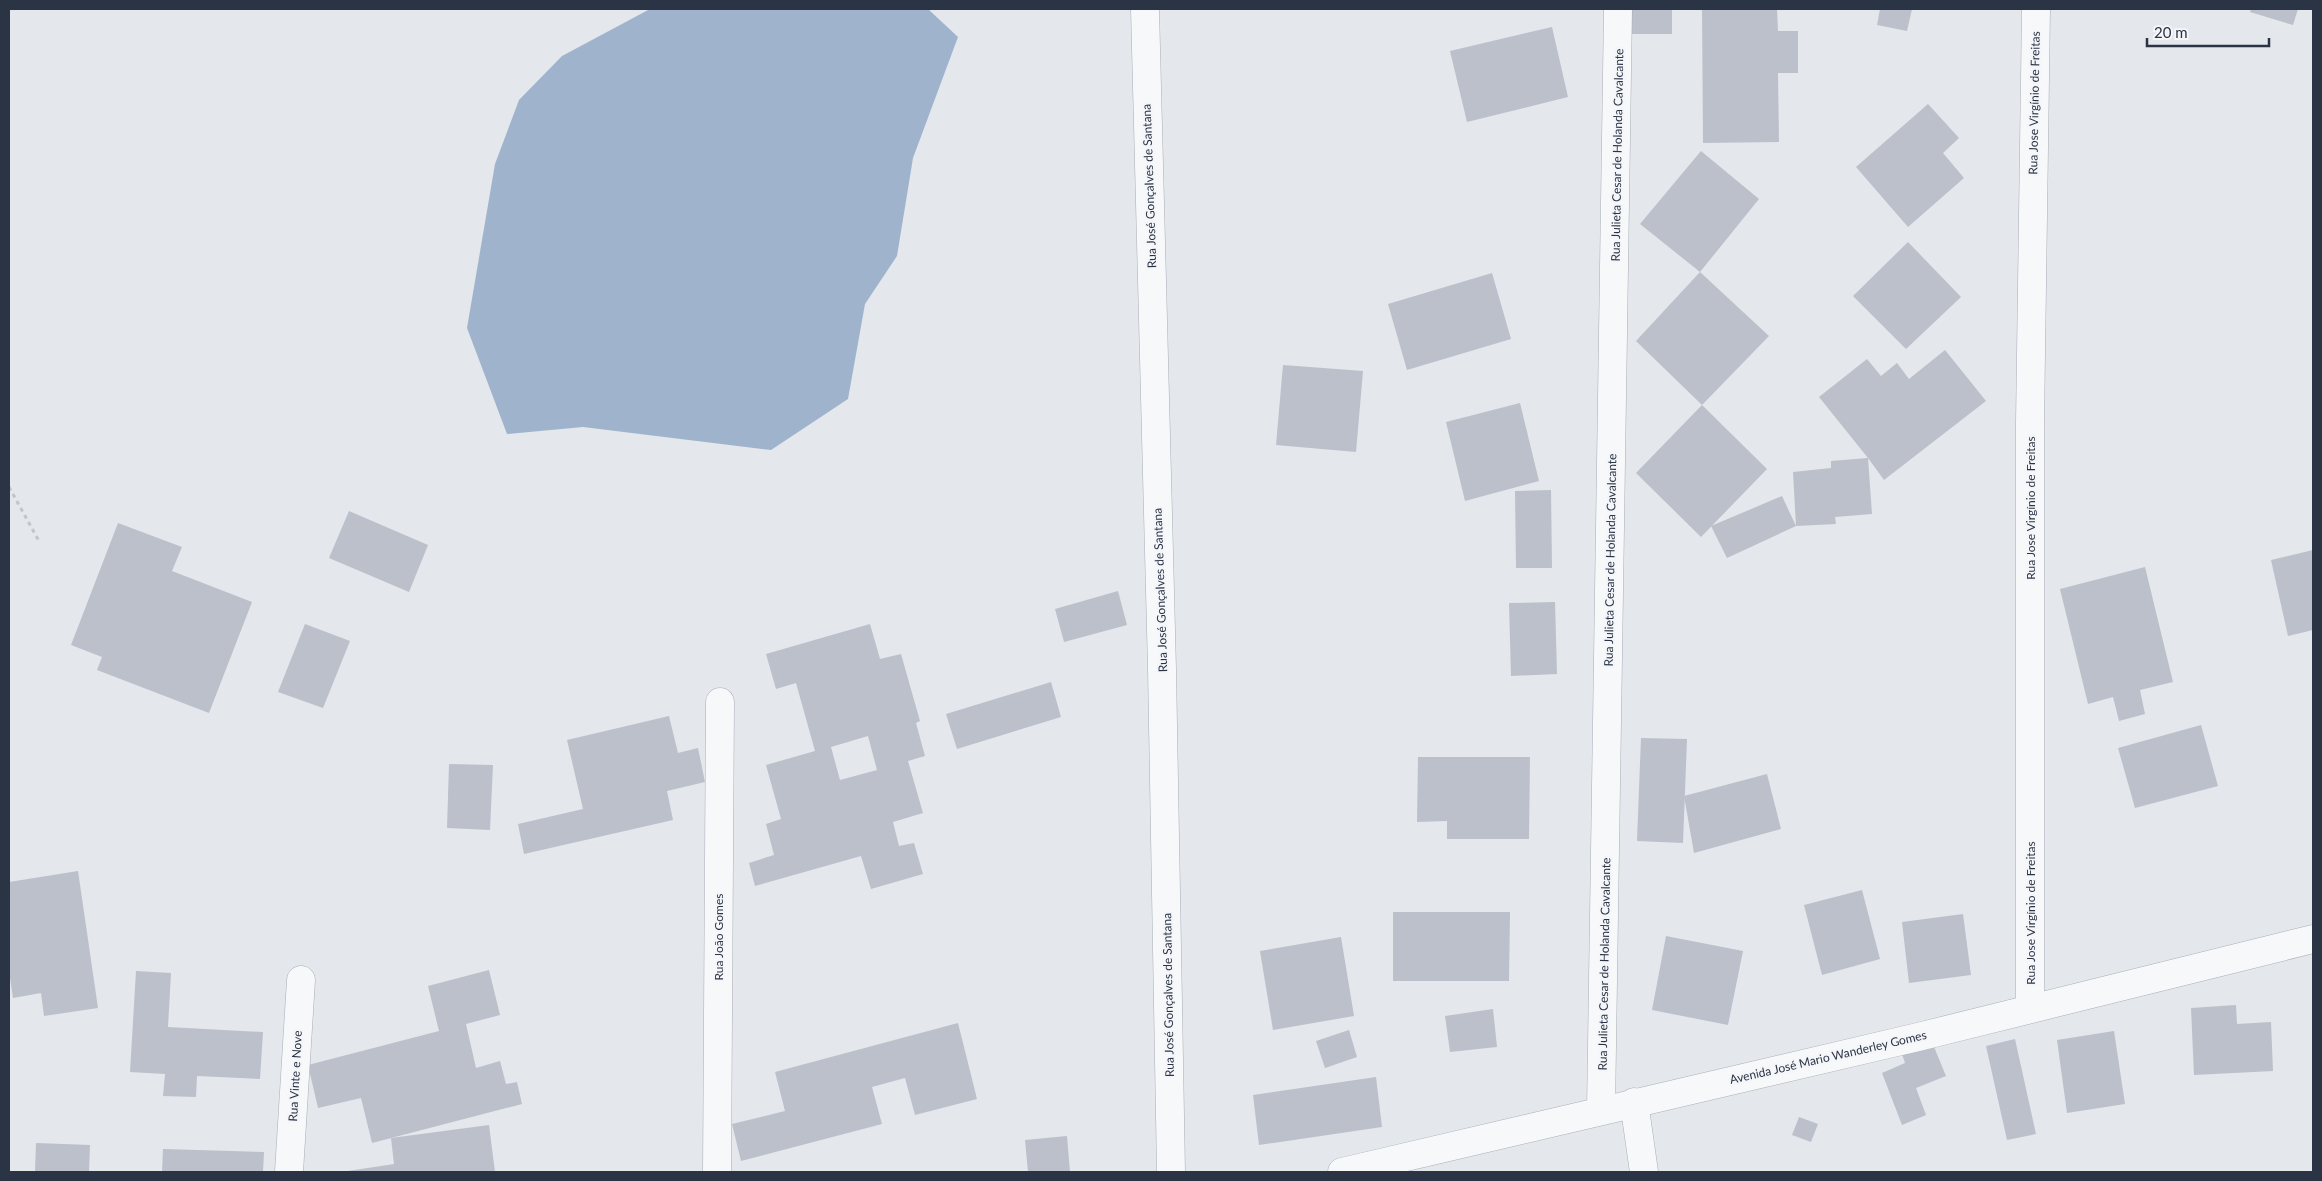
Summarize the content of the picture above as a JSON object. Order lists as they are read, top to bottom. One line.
{"streets":{"street":["Rua Jose Virgínio de Freitas","Rua Julieta Cesar de Holanda Cavalcante","Rua José Gonçalves de Santana","Rua João Gomes","Avenida José Mario Wanderley Gomes","Rua Vinte e Nove"]},"crossings":[["Rua Jose Virgínio de Freitas","Avenida José Mario Wanderley Gomes"],["Rua Julieta Cesar de Holanda Cavalcante","Avenida José Mario Wanderley Gomes"]],"scale_bar":"20 m"}
